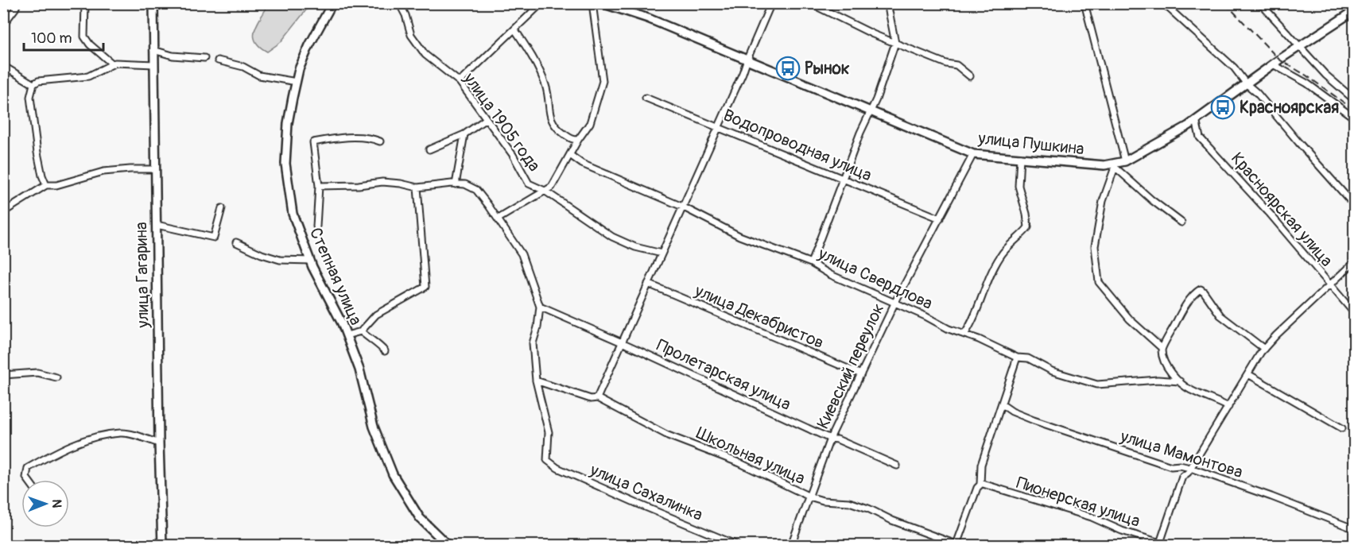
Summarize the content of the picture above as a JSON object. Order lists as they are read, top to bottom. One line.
{"streets":{"street":["улица 1905 года","улица Пушкина","Водопроводная улица","Красноярская улица","улица Гагарина","Степная улица","улица Свердлова","улица Декабристов","Киевский переулок","Пролетарская улица","улица Мамонтова","Школьная улица","улица Сахалинка","Пионерская улица"]},"crossings":[["улица Пушкина","Красноярская улица"],["улица Пушкина","Киевский переулок"],["Водопроводная улица","Киевский переулок"],["улица Свердлова","Киевский переулок"],["улица Декабристов","Киевский переулок"],["Киевский переулок","Пролетарская улица"],["Киевский переулок","Школьная улица"],["Школьная улица","улица Сахалинка"]],"places":{"bus stop":["Рынок","Красноярская"]},"scale_bar":"100 m","north":"right"}
